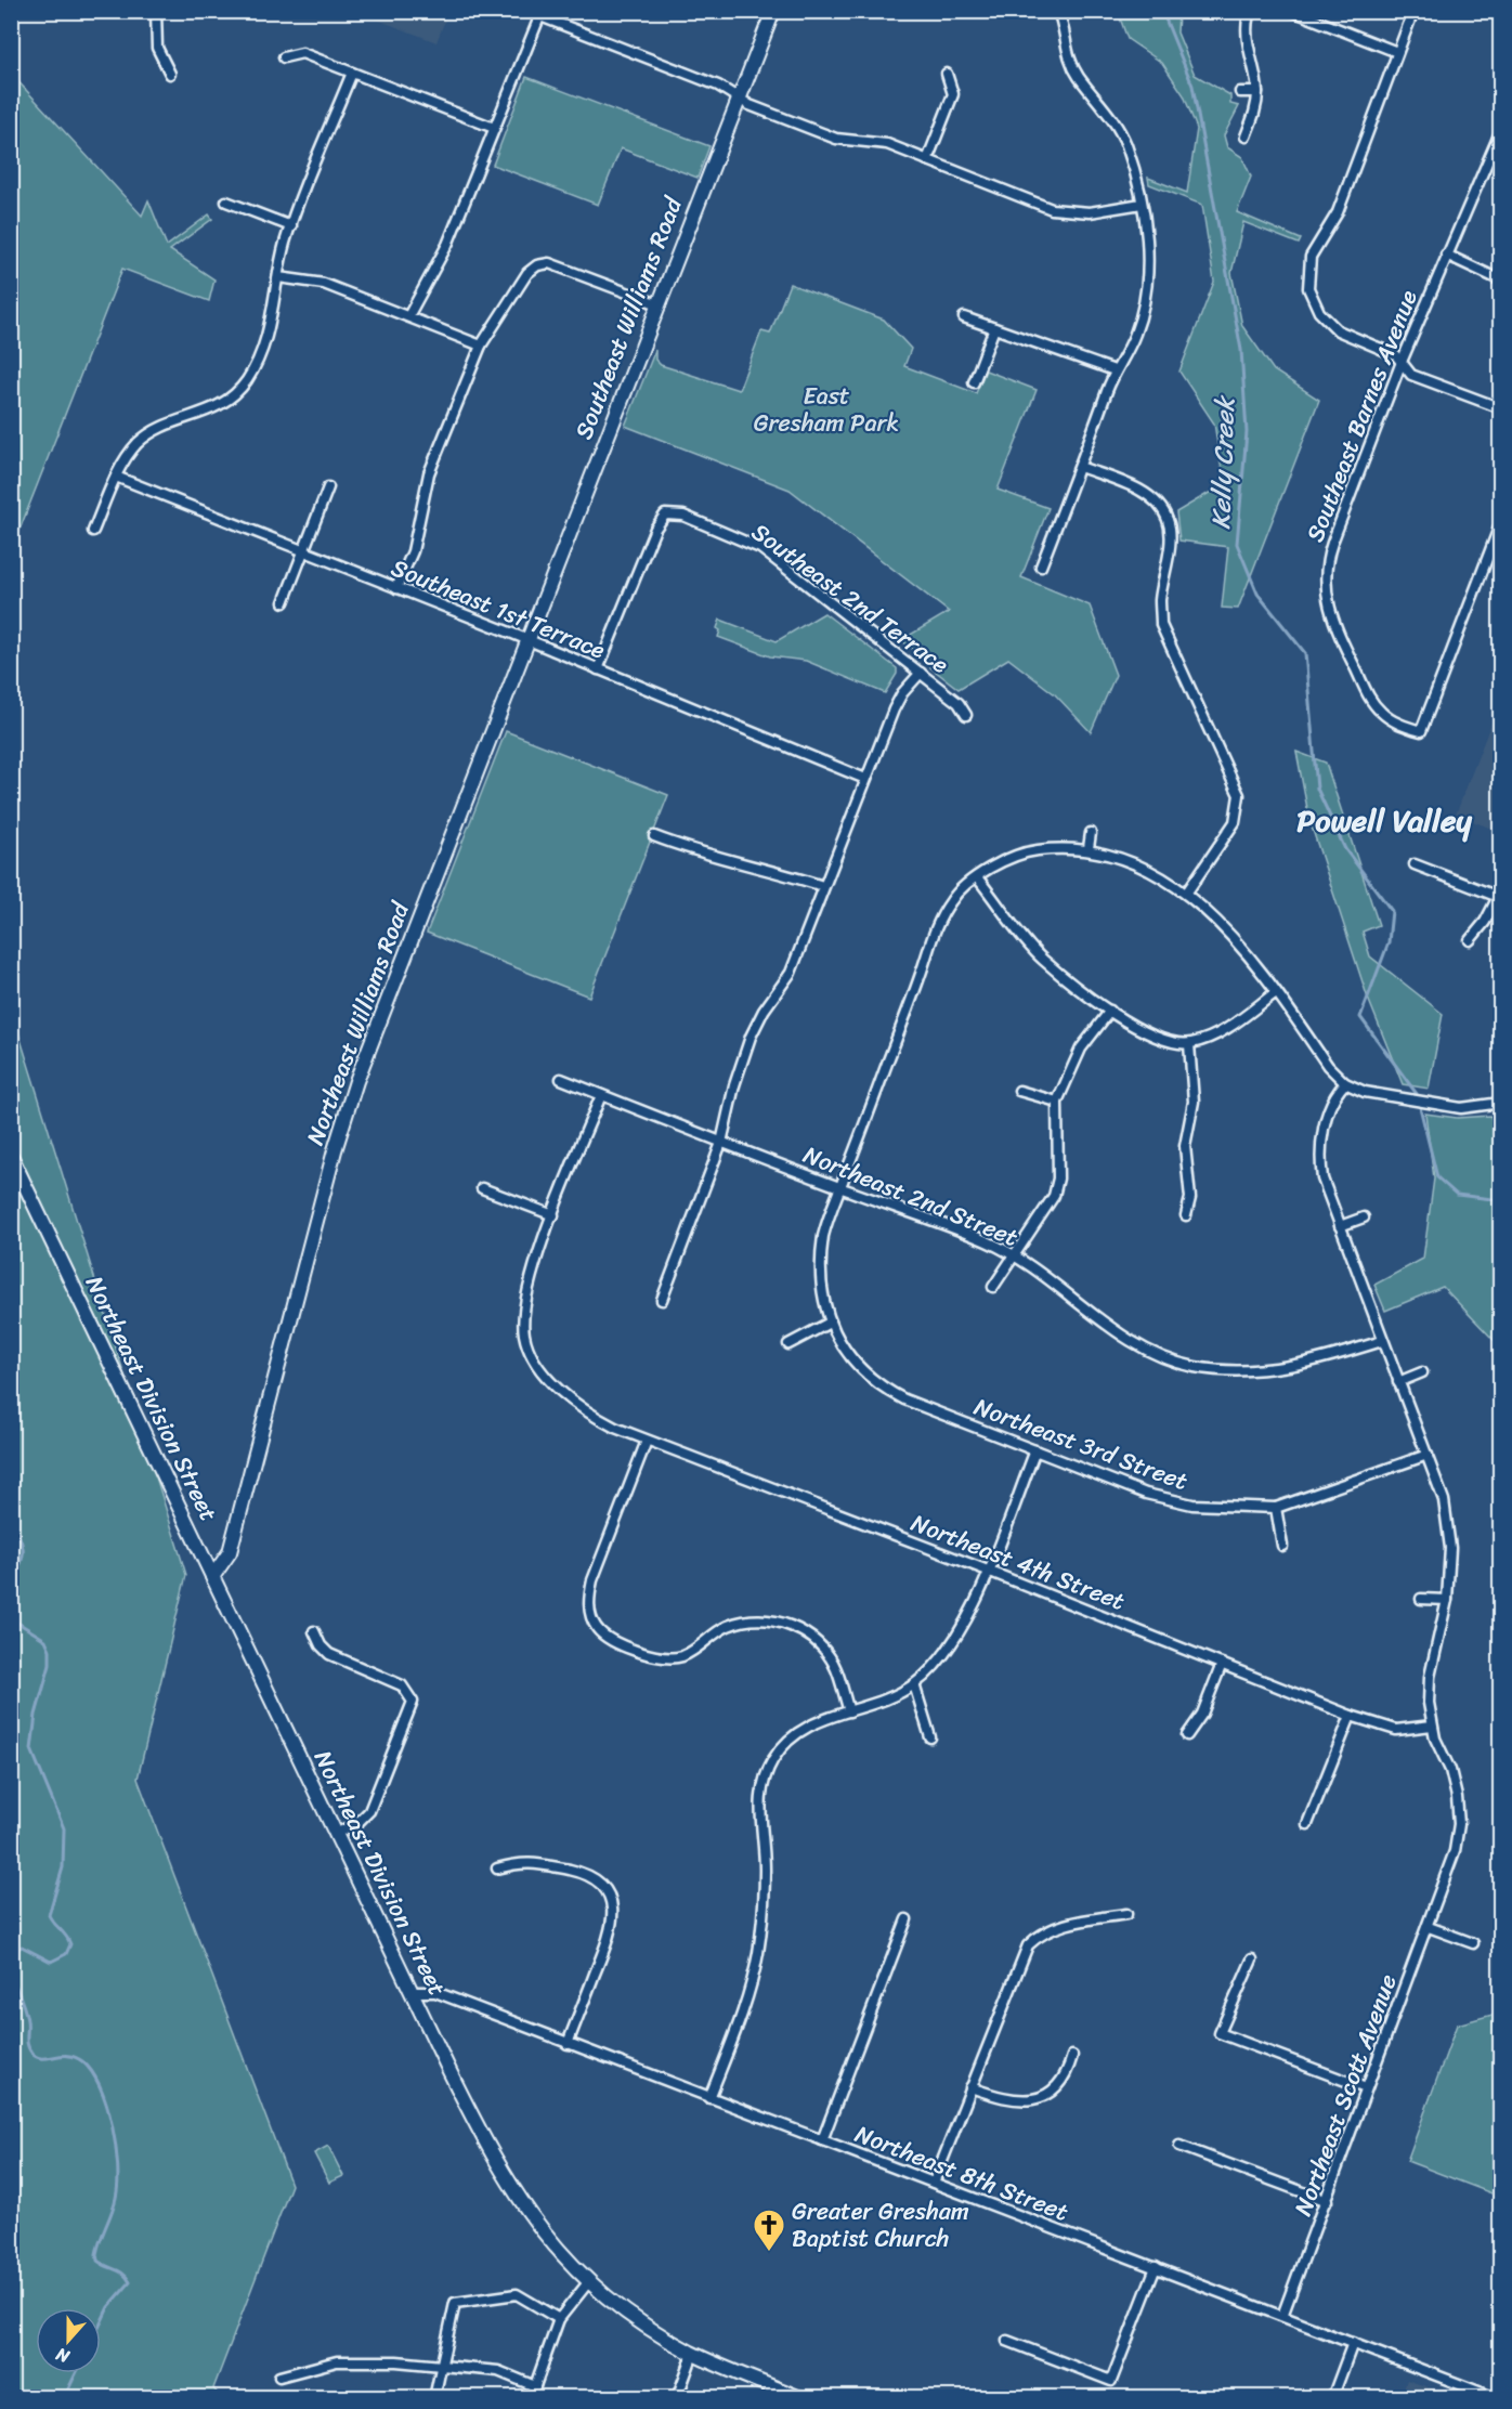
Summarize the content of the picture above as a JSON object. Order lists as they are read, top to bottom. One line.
{"streets":{"street":["Southeast Williams Road","Southeast Barnes Avenue","Southeast 2nd Terrace","Southeast 1st Terrace","Northeast Williams Road","Northeast 2nd Street","Northeast Division Street","Northeast 3rd Street","Northeast 4th Street","Northeast Scott Avenue","Northeast 8th Street"]},"crossings":[["Southeast Williams Road","Southeast 1st Terrace"],["Southeast Williams Road","Northeast Williams Road"],["Southeast 2nd Terrace","Southeast 1st Terrace"],["Southeast 1st Terrace","Northeast Williams Road"],["Northeast Williams Road","Northeast Division Street"],["Northeast 2nd Street","Northeast 3rd Street"],["Northeast 2nd Street","Northeast 4th Street"],["Northeast 2nd Street","Northeast Scott Avenue"],["Northeast Division Street","Northeast 8th Street"],["Northeast 3rd Street","Northeast Scott Avenue"],["Northeast 4th Street","Northeast Scott Avenue"],["Northeast Scott Avenue","Northeast 8th Street"]],"districts":["Powell Valley"],"water":["Kelly Creek"],"parks":["East Gresham Park"],"places":{"church":["Greater Gresham Baptist Church"]},"north":"bottom"}
